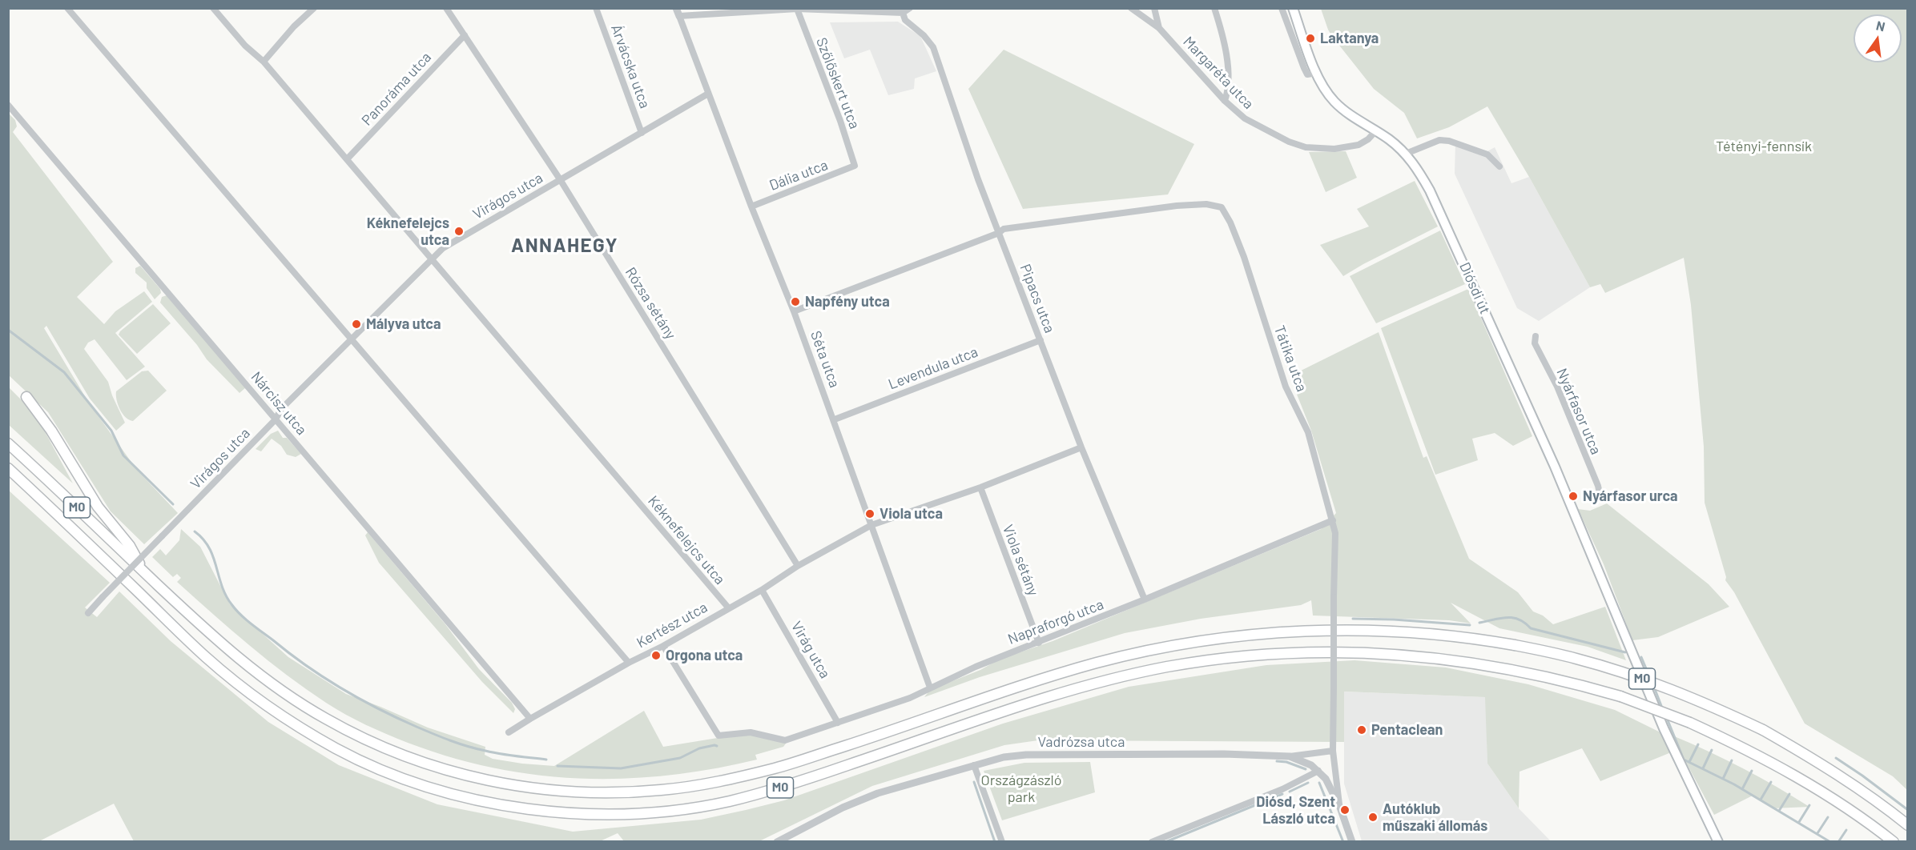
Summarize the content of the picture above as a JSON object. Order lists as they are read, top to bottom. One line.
{"streets":{"highway":["M0"],"main road":["Diósdi út"],"street":["Árvácska utca","Margaréta utca","Szőlőskert utca","Panoráma utca","Dália utca","Virágos utca","Pipacs utca","Rózsa sétány","Tátika utca","Séta utca","Levendula utca","Nárcisz utca","Nyárfasor utca","Kéknefelejcs utca","Viola sétány","Napraforgó utca","Kertész utca","Virág utca","Vadrózsa utca"]},"crossings":[["Árvácska utca","Virágos utca"],["Margaréta utca","Diósdi út"],["Szőlőskert utca","Dália utca"],["Panoráma utca","Rózsa sétány"],["Panoráma utca","Kéknefelejcs utca"],["Dália utca","Séta utca"],["Virágos utca","Rózsa sétány"],["Virágos utca","Séta utca"],["Virágos utca","Nárcisz utca"],["Virágos utca","Kéknefelejcs utca"],["Pipacs utca","Tátika utca"],["Pipacs utca","Levendula utca"],["Pipacs utca","Napraforgó utca"],["Rózsa sétány","Kertész utca"],["Tátika utca","Napraforgó utca"],["Tátika utca","Vadrózsa utca"],["Séta utca","Levendula utca"],["Séta utca","Napraforgó utca"],["Séta utca","Kertész utca"],["Nárcisz utca","Kertész utca"],["Kéknefelejcs utca","Kertész utca"],["Viola sétány","Napraforgó utca"],["Napraforgó utca","Kertész utca"],["Napraforgó utca","Virág utca"],["Kertész utca","Virág utca"]],"districts":["ANNAHEGY"],"parks":["Tétényi-fennsík","Országzászló park"],"places":["Laktanya","Kéknefelejcs utca","Napfény utca","Mályva utca","Nyárfasor urca","Viola utca","Orgona utca","Pentaclean","Diósd, Szent László utca","Autóklub műszaki állomás"],"north":"top"}
